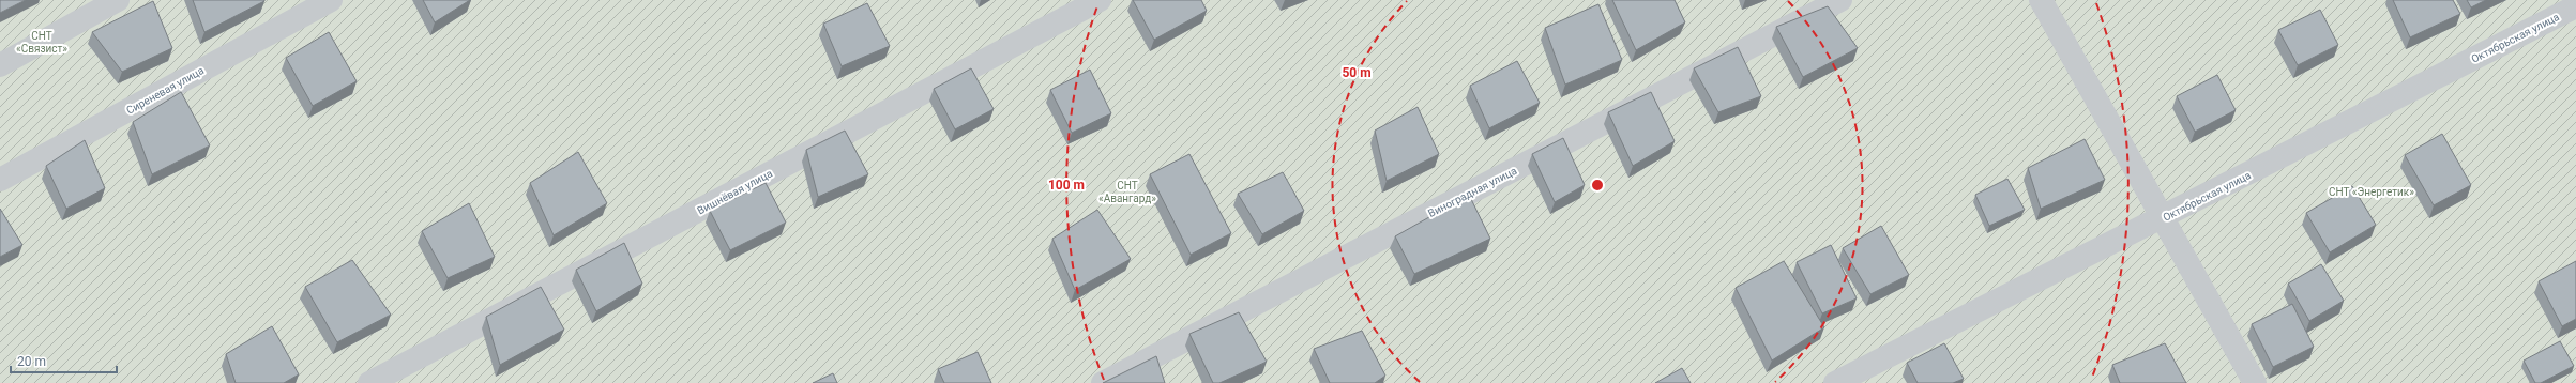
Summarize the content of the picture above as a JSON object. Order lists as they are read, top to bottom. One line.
{"streets":{"street":["Октябрьская улица","Сиреневая улица","Вишнёвая улица","Виноградная улица"]},"parks":["СНТ «Связист»","СНТ «Авангард»","СНТ «Энергетик»"],"scale_bar":"20 m","rings":["50 m","100 m"]}
